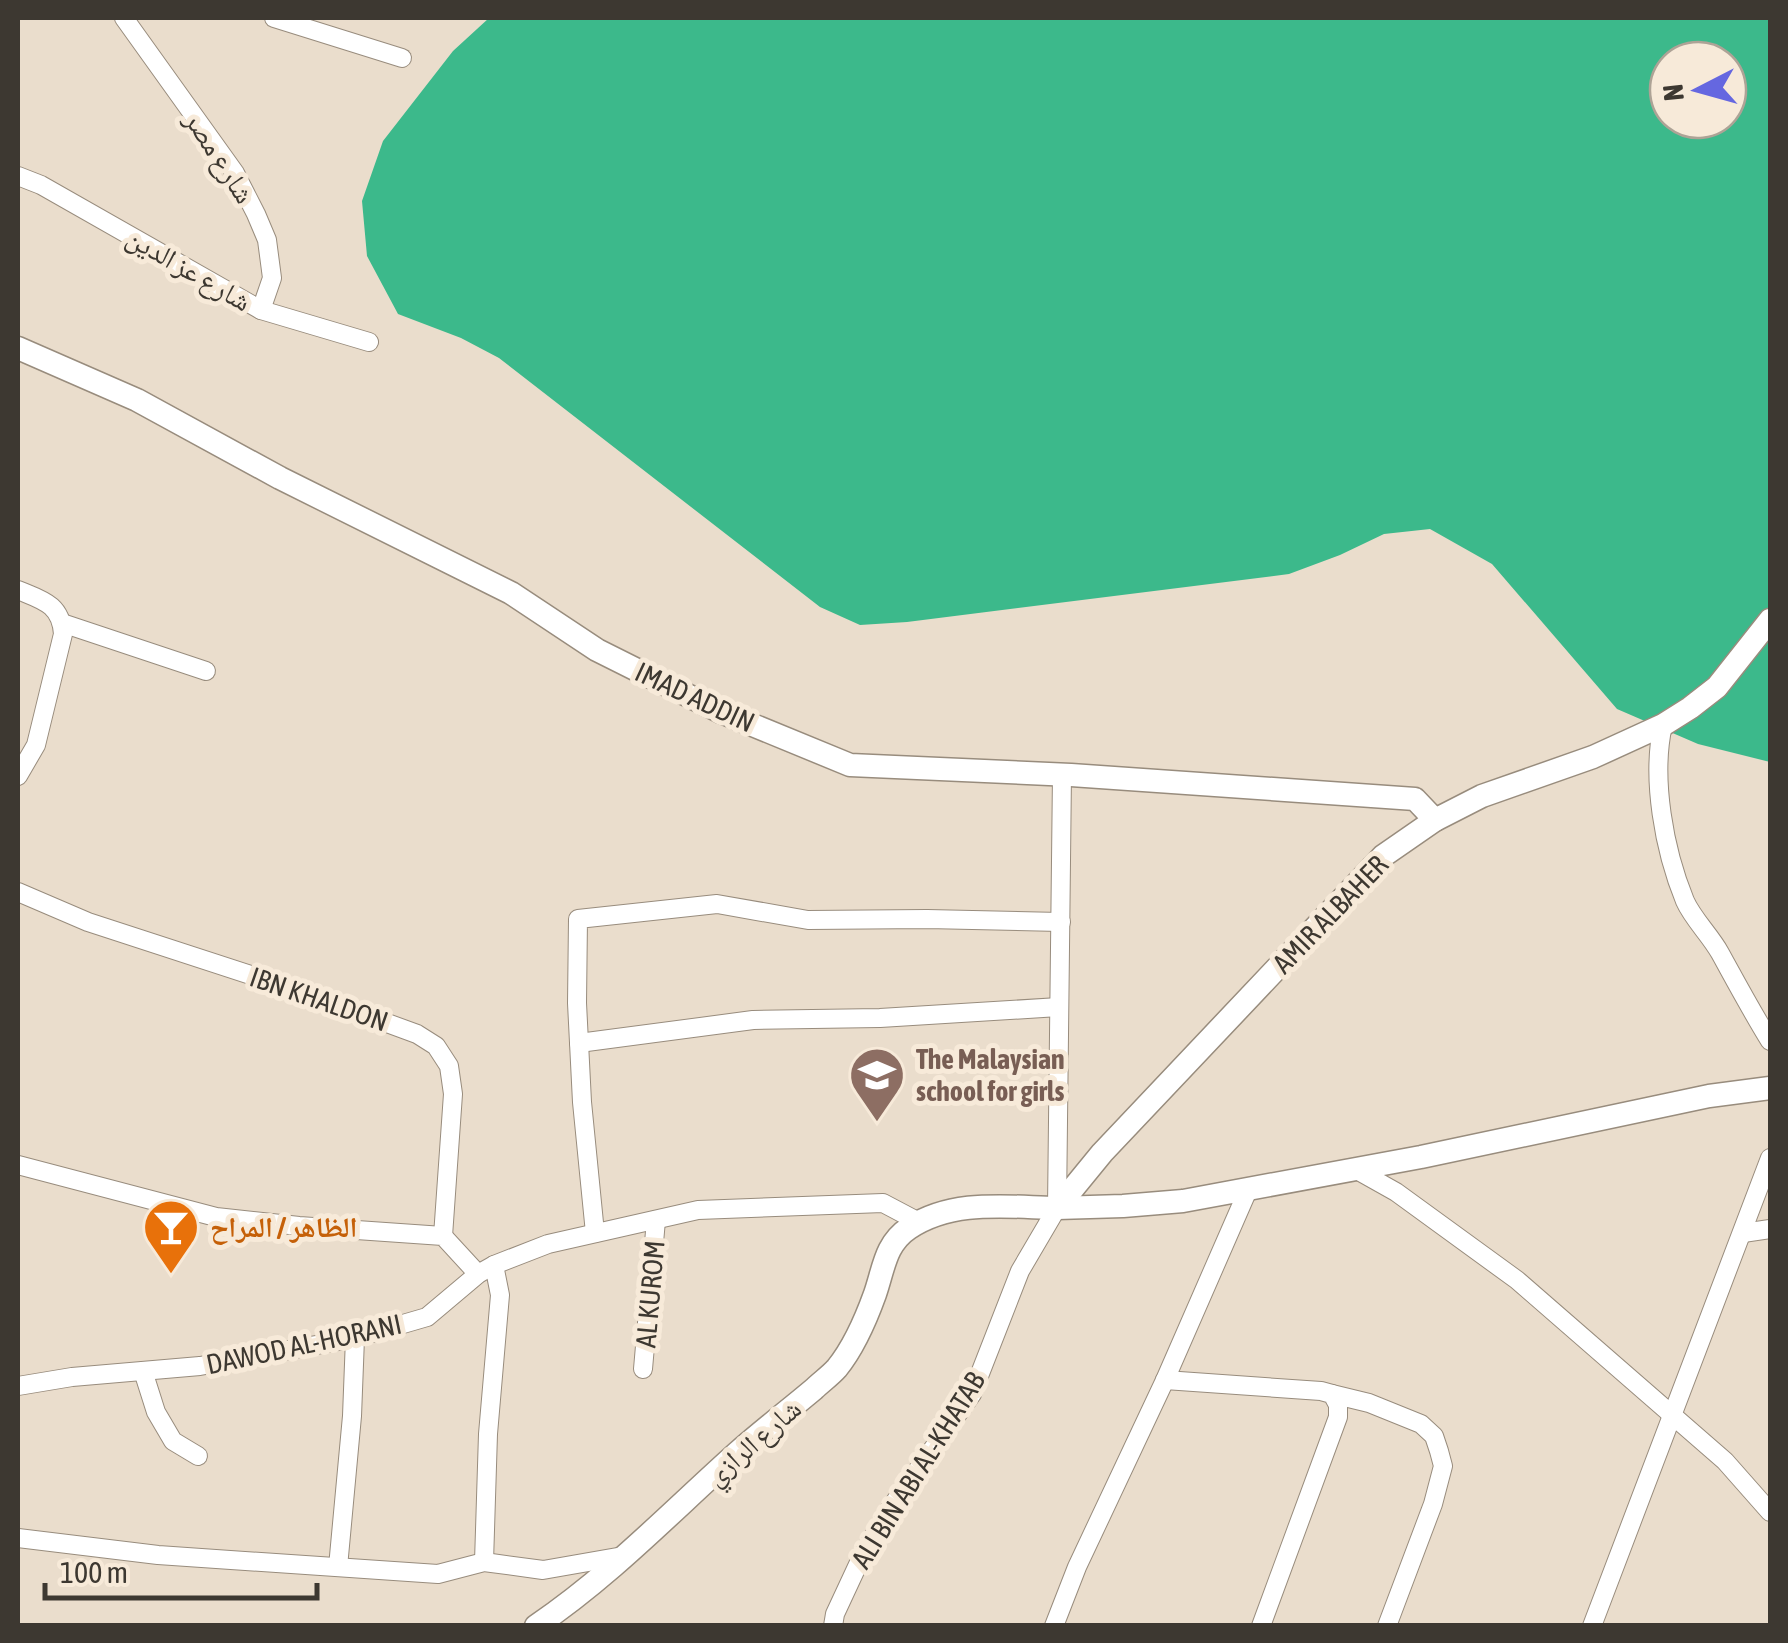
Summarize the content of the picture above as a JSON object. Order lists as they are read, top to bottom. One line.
{"streets":{"street":["شارع مصر","شارع عز الدين","IMAD ADDIN","AMIR ALBAHER","IBN KHALDON","AL KUROM","DAWOD AL-HORANI","شارع الرازي","ALI BIN ABI AL-KHATAB"]},"crossings":[["شارع مصر","شارع عز الدين"],["IMAD ADDIN","AMIR ALBAHER"],["AMIR ALBAHER","ALI BIN ABI AL-KHATAB"],["AL KUROM","DAWOD AL-HORANI"],["DAWOD AL-HORANI","شارع الرازي"]],"places":{"school or university":["The Malaysian school for girls"],"bar":["الظاهر / المراح"]},"scale_bar":"100 m","north":"left"}
